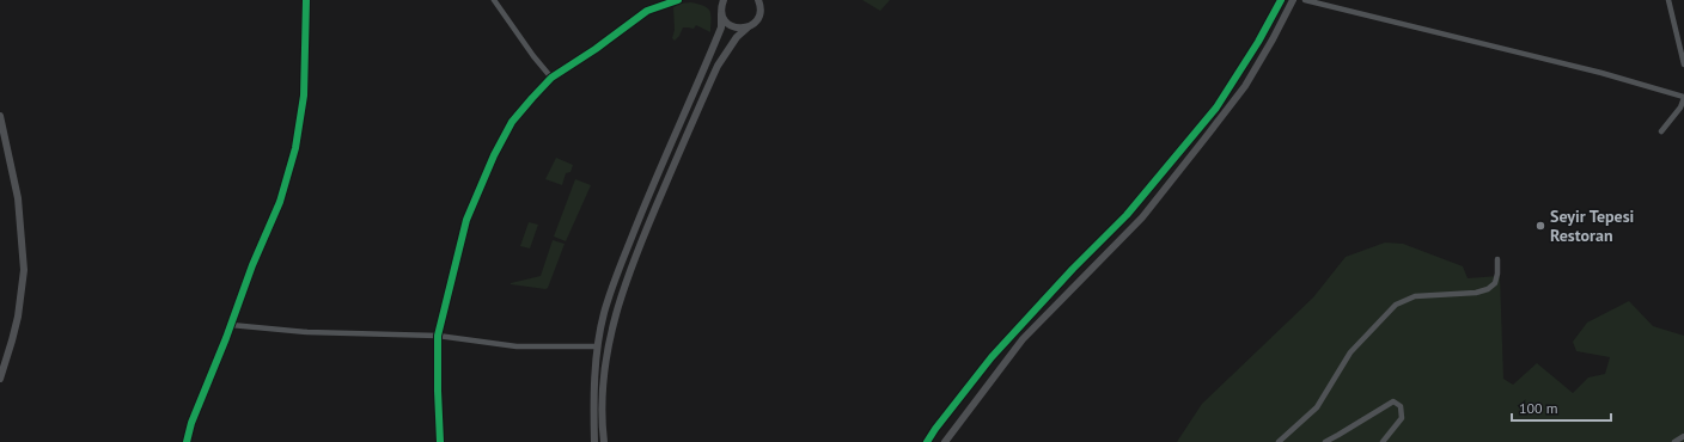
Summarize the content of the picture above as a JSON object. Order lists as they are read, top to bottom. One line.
{"places":["Seyir Tepesi Restoran"],"scale_bar":"100 m"}
